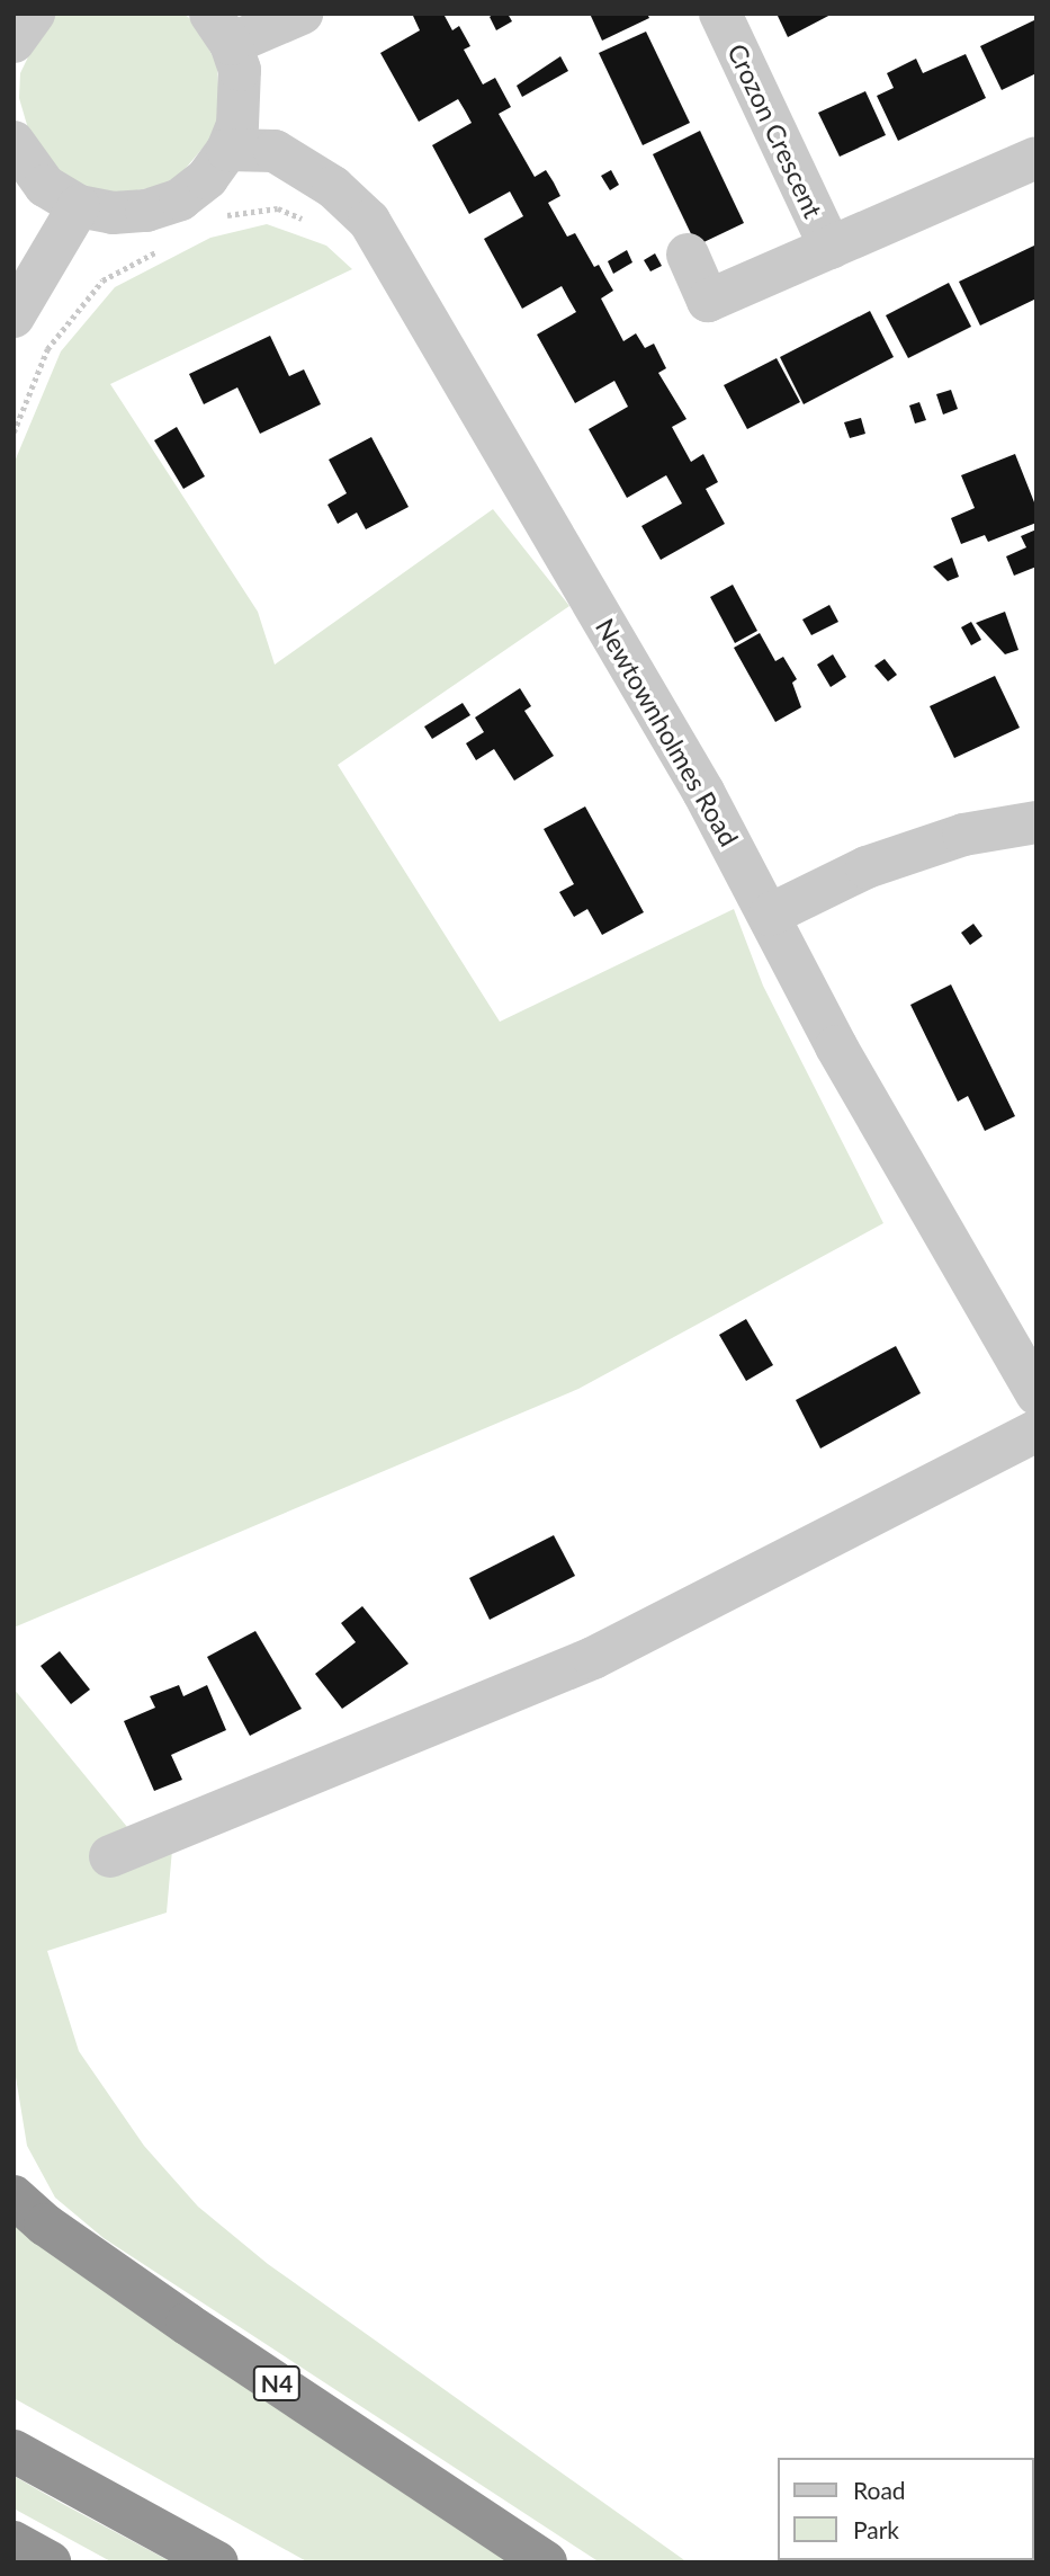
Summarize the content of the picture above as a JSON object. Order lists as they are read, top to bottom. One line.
{"streets":{"highway":["N4"],"street":["Crozon Crescent","Newtownholmes Road"]},"legend":["Road","Park"]}
